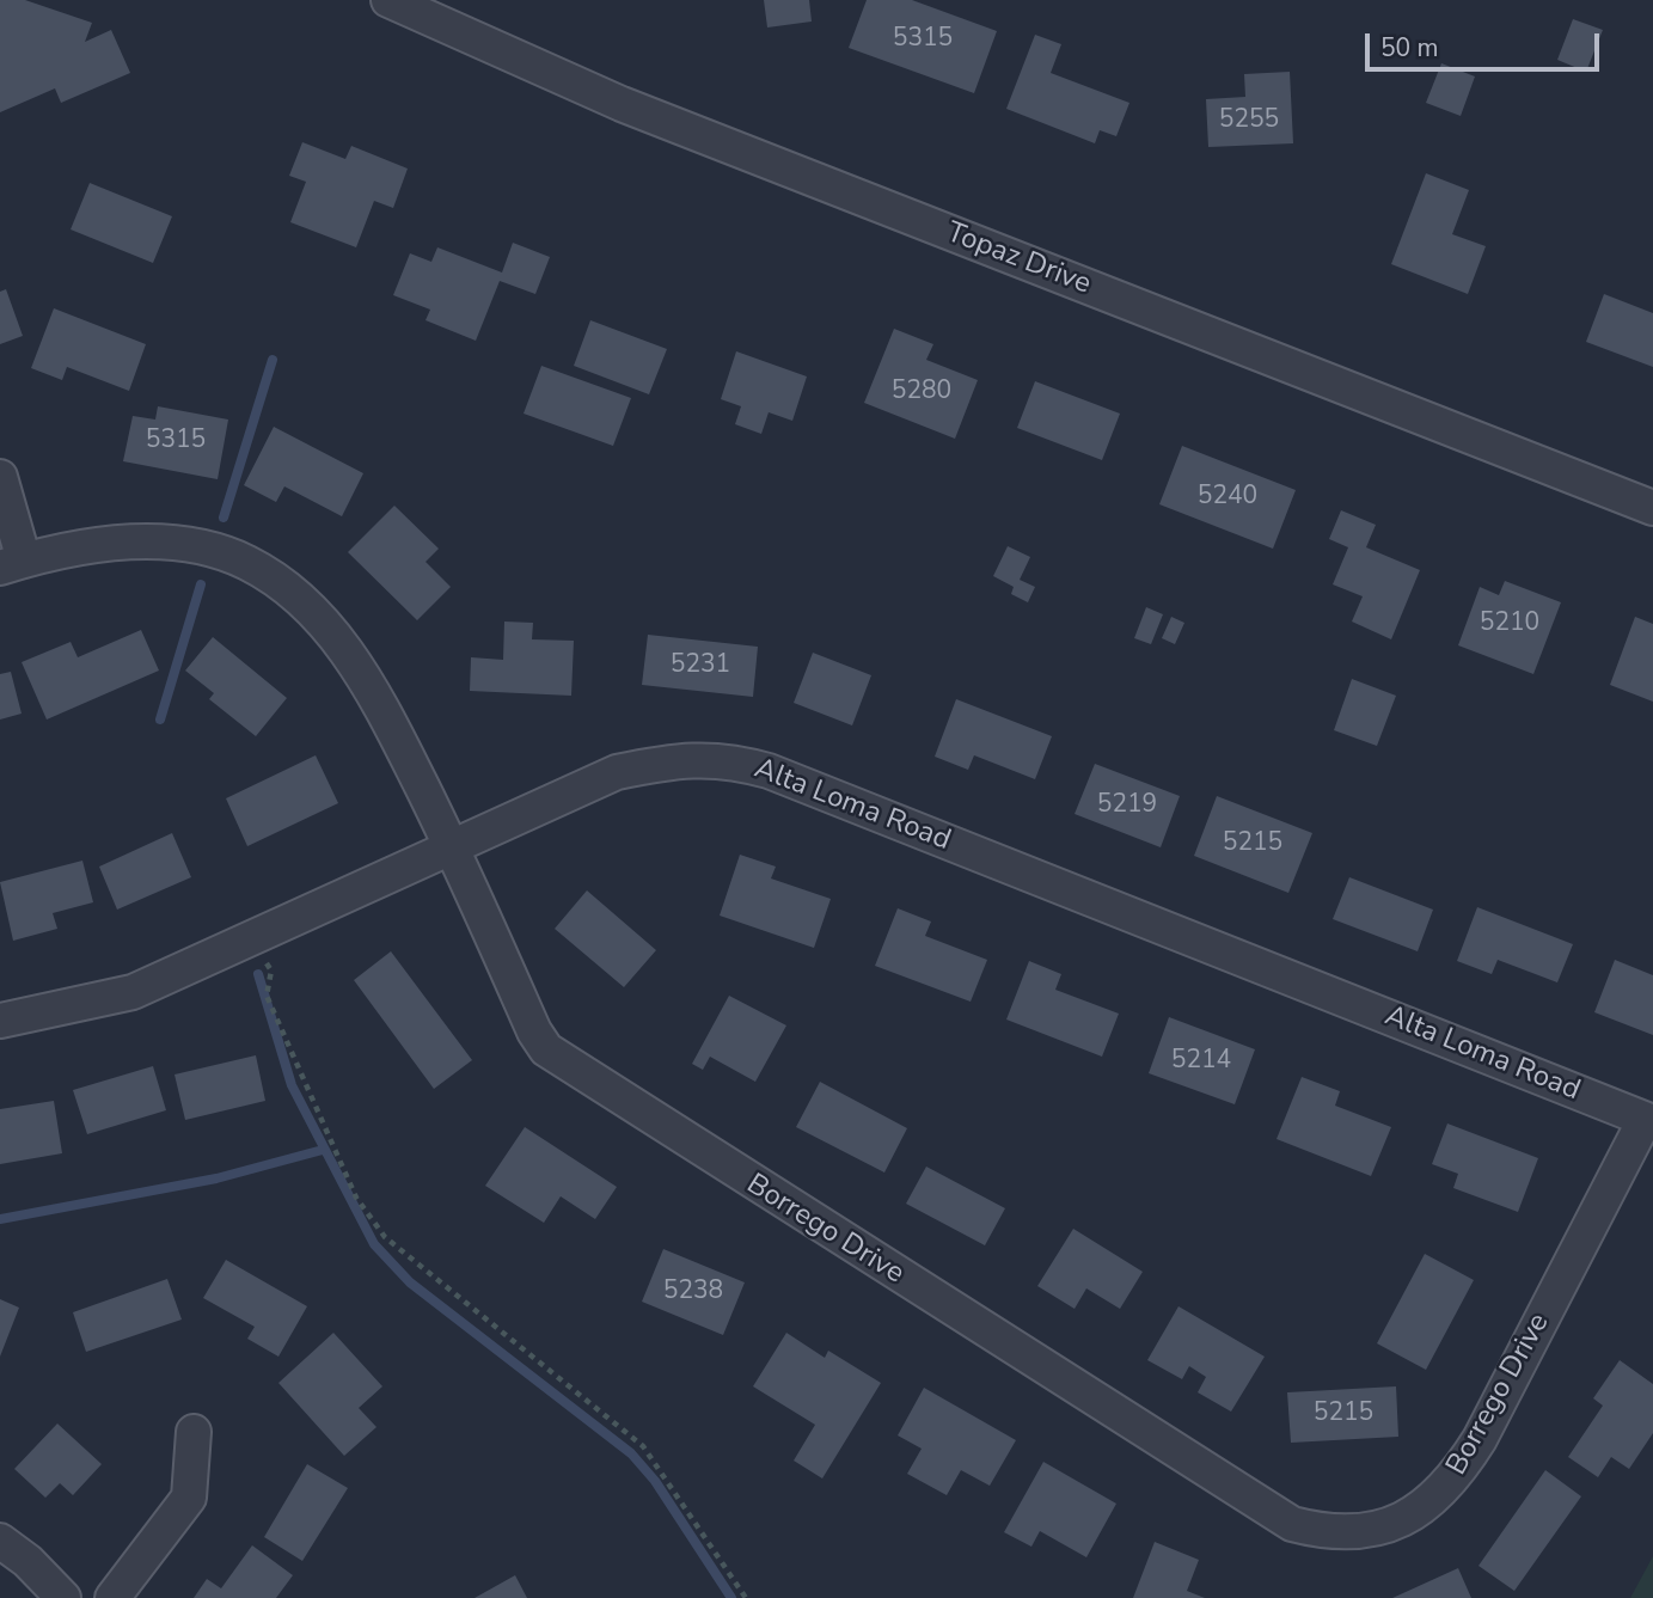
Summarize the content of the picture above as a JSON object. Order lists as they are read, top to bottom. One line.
{"streets":{"street":["Topaz Drive","Alta Loma Road","Borrego Drive"]},"crossings":[["Alta Loma Road","Borrego Drive"]],"house_numbers":["5315","5255","5280","5315","5240","5210","5231","5219","5215","5214","5238","5215"],"scale_bar":"50 m"}
